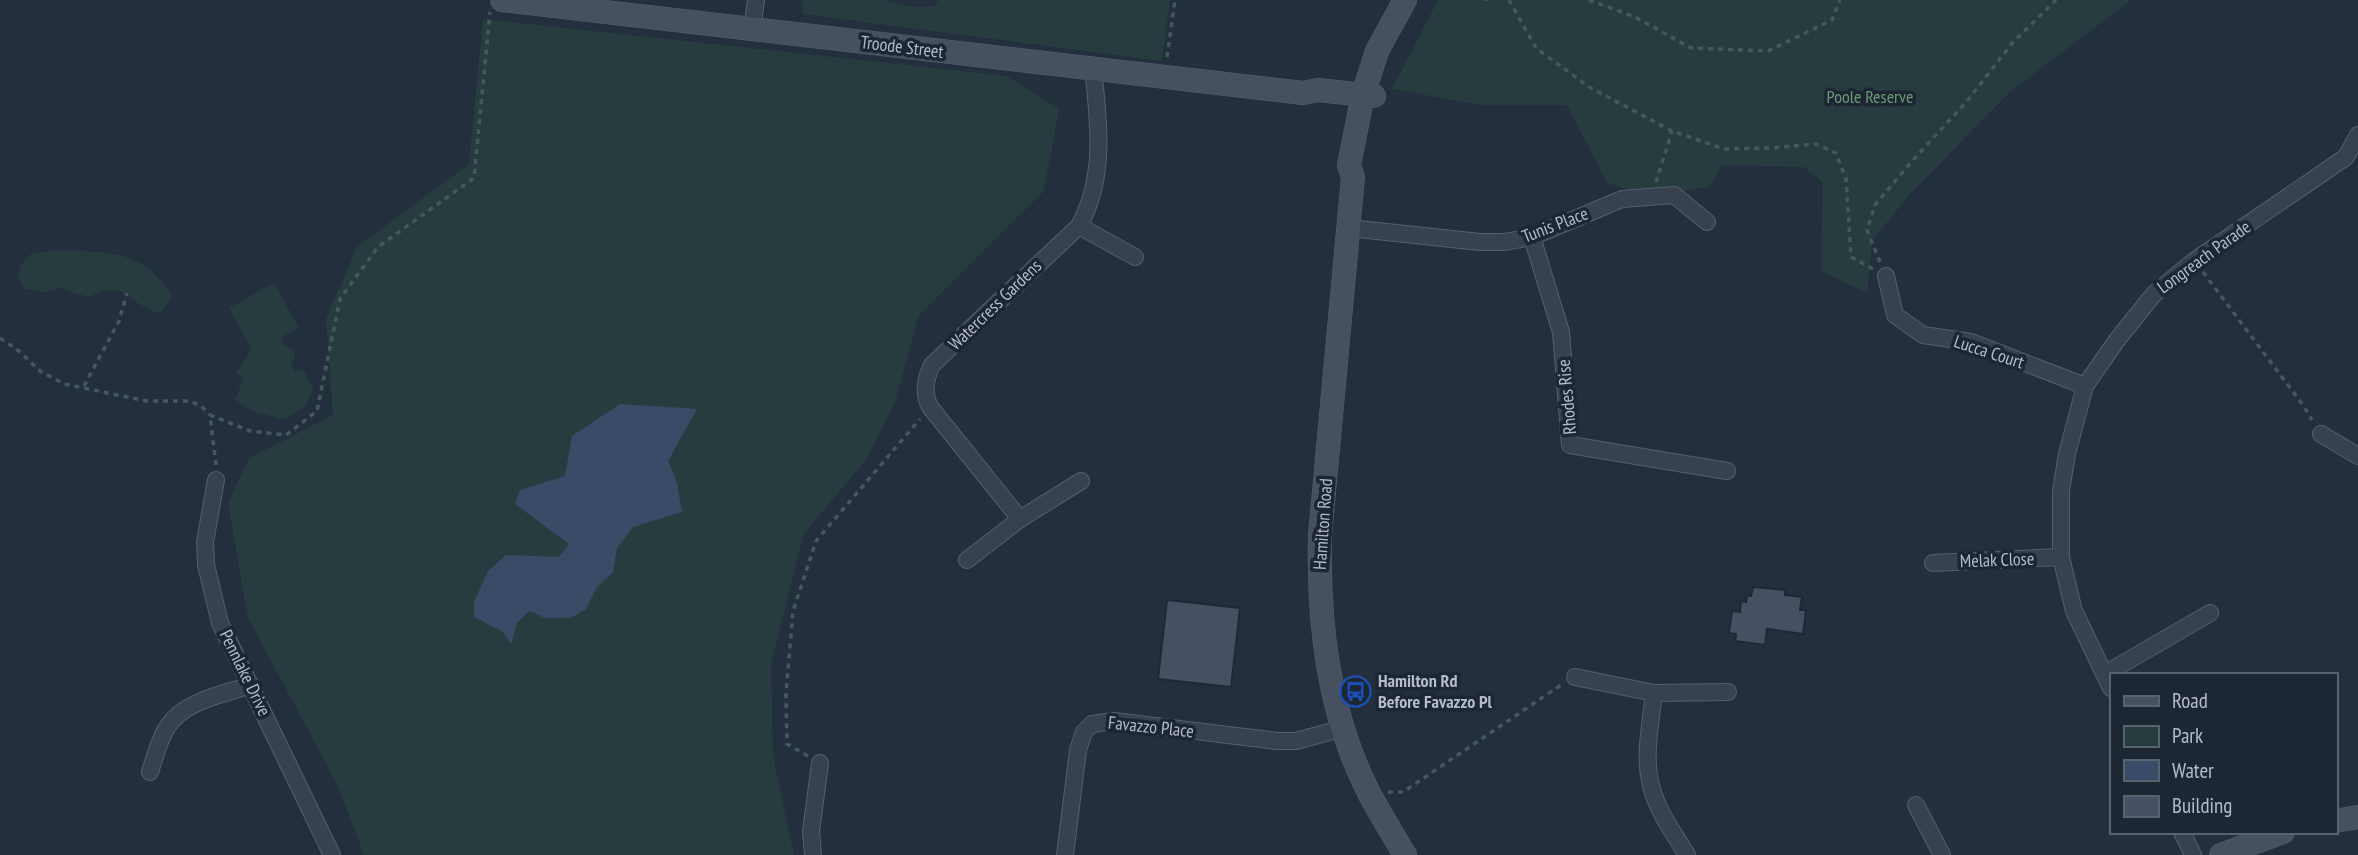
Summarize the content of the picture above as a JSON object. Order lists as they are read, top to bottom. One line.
{"streets":{"street":["Troode Street","Tunis Place","Longreach Parade","Watercress Gardens","Lucca Court","Rhodes Rise","Hamilton Road","Melak Close","Pennlake Drive","Favazzo Place"]},"crossings":[["Troode Street","Watercress Gardens"],["Troode Street","Hamilton Road"],["Tunis Place","Rhodes Rise"],["Tunis Place","Hamilton Road"],["Longreach Parade","Lucca Court"],["Longreach Parade","Melak Close"],["Hamilton Road","Favazzo Place"]],"parks":["Poole Reserve"],"places":{"bus stop":["Hamilton Rd Before Favazzo Pl"]},"legend":["Road","Park","Water","Building"]}
